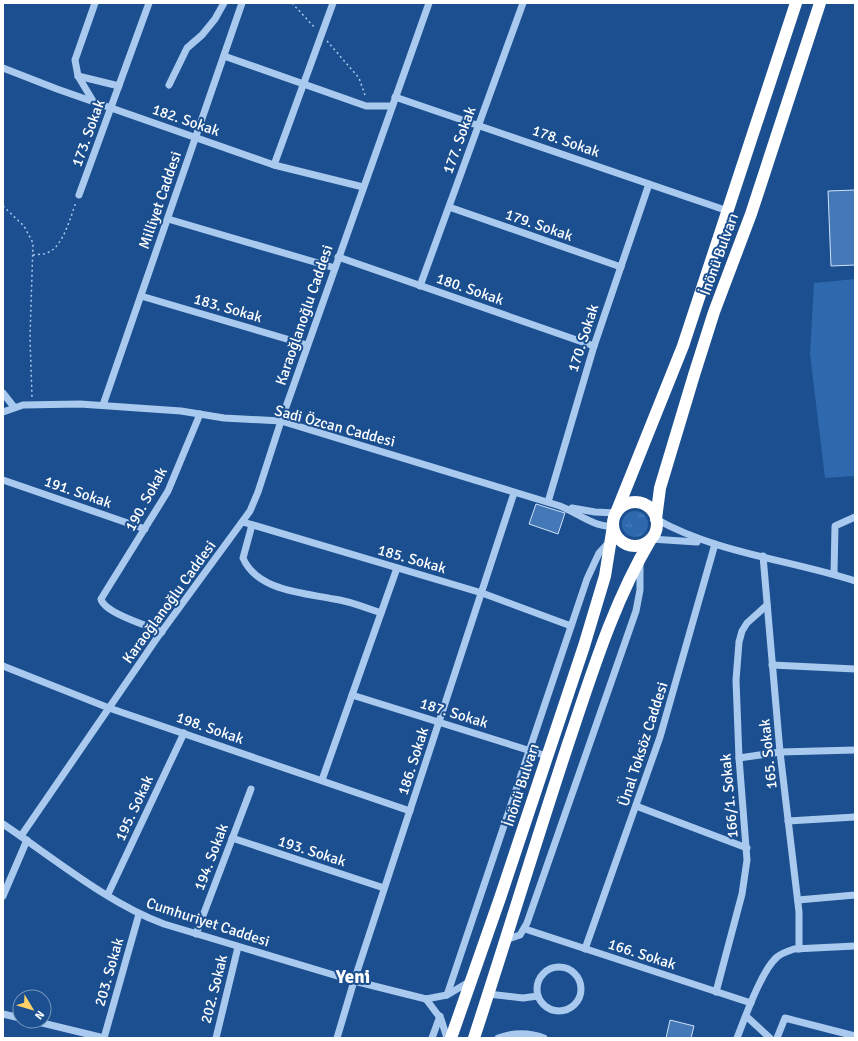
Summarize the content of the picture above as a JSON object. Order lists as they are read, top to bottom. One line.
{"streets":{"highway":["İnönü Bulvarı"],"street":["182. Sokak","173. Sokak","177. Sokak","178. Sokak","Milliyet Caddesi","179. Sokak","180. Sokak","183. Sokak","Karaoğlanoğlu Caddesi","170. Sokak","Sadi Özcan Caddesi","191. Sokak","190. Sokak","185. Sokak","187. Sokak","198. Sokak","Ünal Toksöz Caddesi","165. Sokak","186. Sokak","166/1. Sokak","195. Sokak","193. Sokak","194. Sokak","Cumhuriyet Caddesi","166. Sokak","203. Sokak","202. Sokak"]},"crossings":[["182. Sokak","173. Sokak"],["182. Sokak","Milliyet Caddesi"],["182. Sokak","Karaoğlanoğlu Caddesi"],["177. Sokak","178. Sokak"],["177. Sokak","179. Sokak"],["177. Sokak","180. Sokak"],["178. Sokak","İnönü Bulvarı"],["178. Sokak","Karaoğlanoğlu Caddesi"],["178. Sokak","170. Sokak"],["Milliyet Caddesi","183. Sokak"],["Milliyet Caddesi","Sadi Özcan Caddesi"],["179. Sokak","170. Sokak"],["İnönü Bulvarı","Sadi Özcan Caddesi"],["İnönü Bulvarı","185. Sokak"],["İnönü Bulvarı","187. Sokak"],["İnönü Bulvarı","Cumhuriyet Caddesi"],["180. Sokak","Karaoğlanoğlu Caddesi"],["180. Sokak","170. Sokak"],["183. Sokak","Karaoğlanoğlu Caddesi"],["Karaoğlanoğlu Caddesi","Sadi Özcan Caddesi"],["Karaoğlanoğlu Caddesi","190. Sokak"],["Karaoğlanoğlu Caddesi","185. Sokak"],["Karaoğlanoğlu Caddesi","198. Sokak"],["Karaoğlanoğlu Caddesi","Cumhuriyet Caddesi"],["170. Sokak","Sadi Özcan Caddesi"],["Sadi Özcan Caddesi","190. Sokak"],["Sadi Özcan Caddesi","186. Sokak"],["191. Sokak","190. Sokak"],["185. Sokak","186. Sokak"],["187. Sokak","186. Sokak"],["198. Sokak","186. Sokak"],["198. Sokak","195. Sokak"],["Ünal Toksöz Caddesi","166. Sokak"],["165. Sokak","166/1. Sokak"],["186. Sokak","193. Sokak"],["186. Sokak","Cumhuriyet Caddesi"],["166/1. Sokak","166. Sokak"],["195. Sokak","Cumhuriyet Caddesi"],["193. Sokak","194. Sokak"],["194. Sokak","Cumhuriyet Caddesi"],["Cumhuriyet Caddesi","203. Sokak"],["Cumhuriyet Caddesi","202. Sokak"]],"districts":["Yeni"],"north":"bottom right"}
